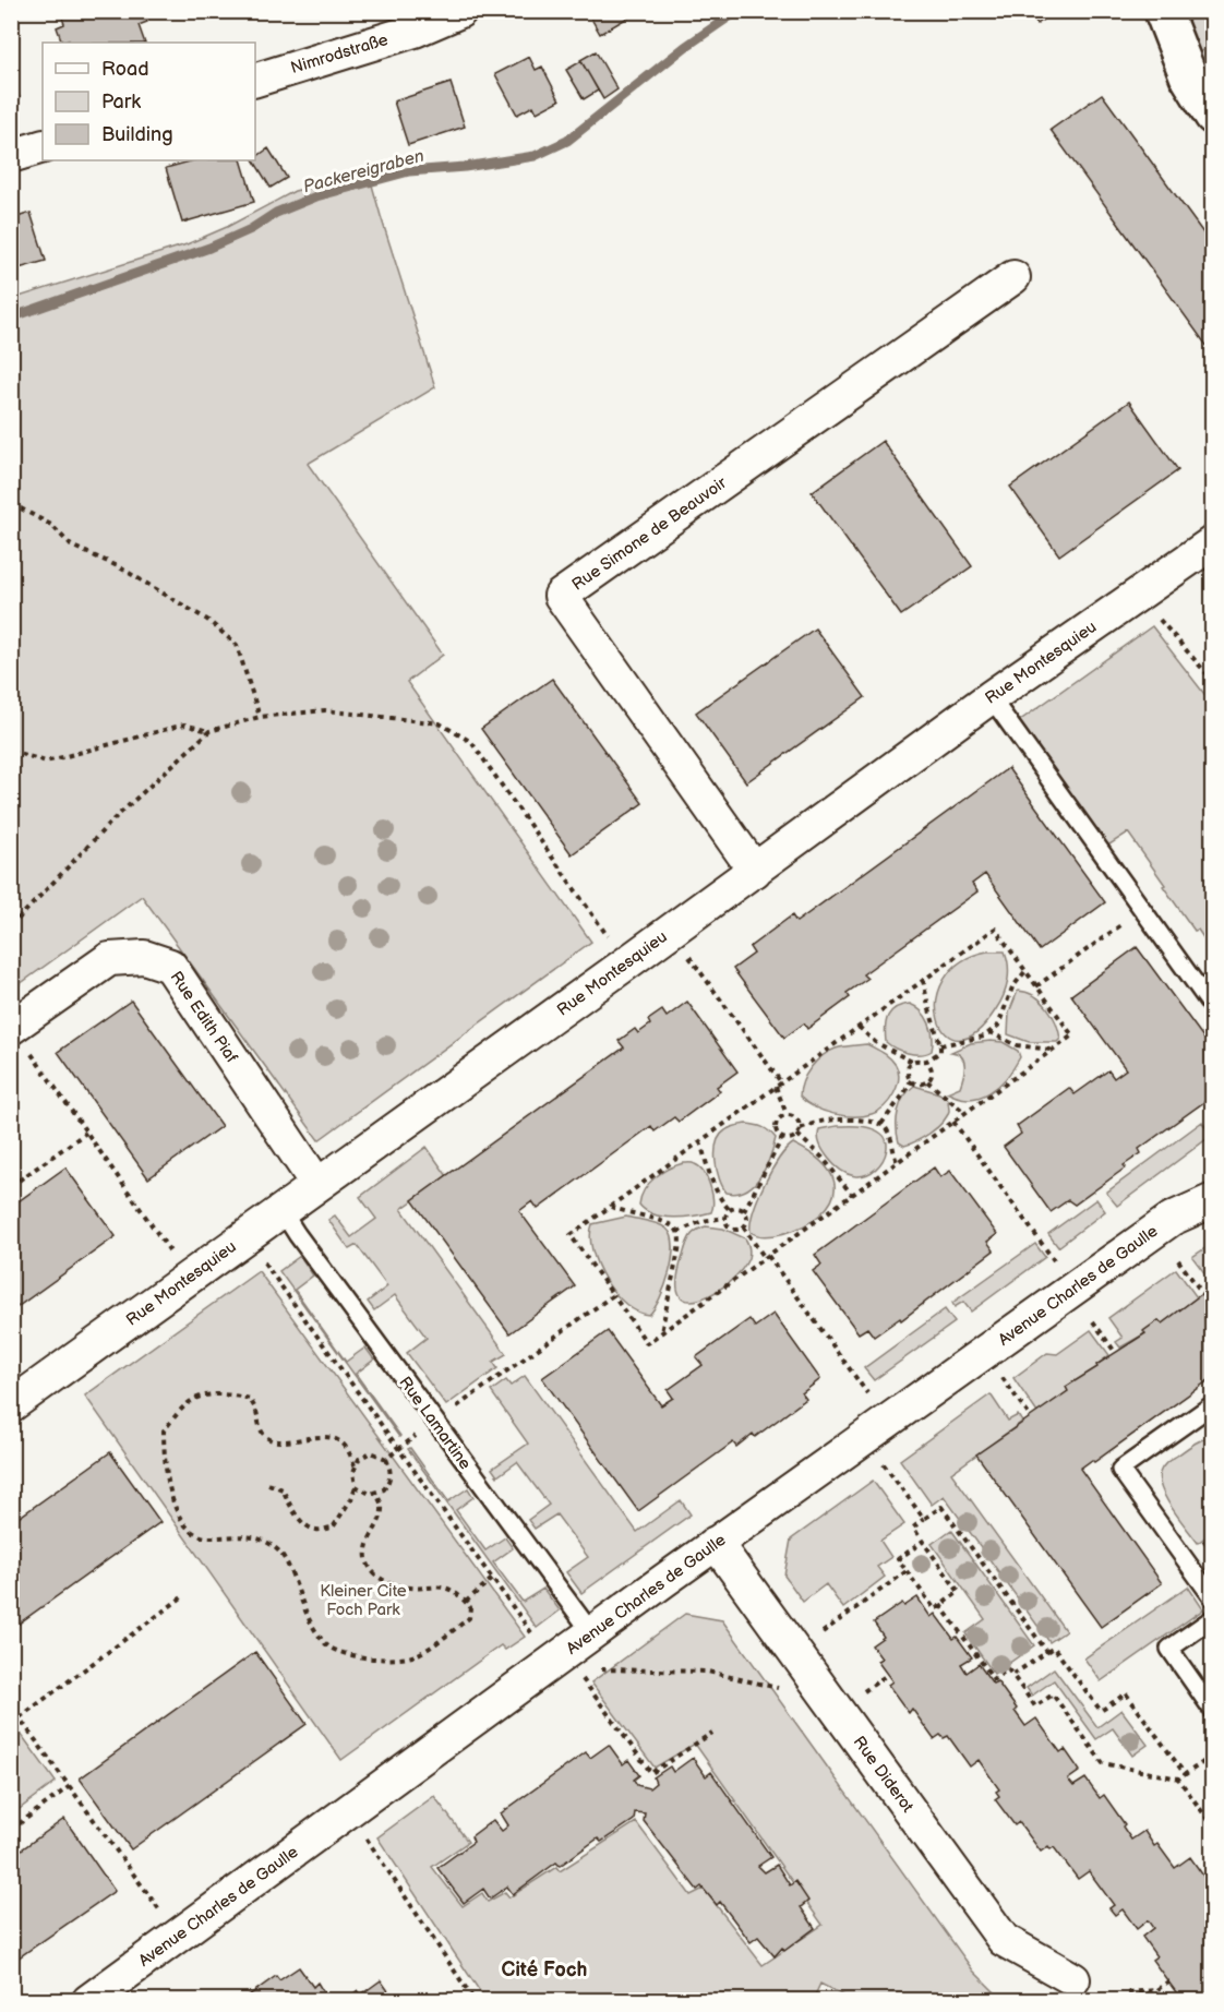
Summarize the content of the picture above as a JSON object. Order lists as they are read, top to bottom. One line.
{"streets":{"street":["Nimrodstraße","Rue Simone de Beauvoir","Rue Montesquieu","Rue Edith Piaf","Avenue Charles de Gaulle","Rue Diderot"],"lane":["Rue Lamartine"]},"crossings":[["Rue Simone de Beauvoir","Rue Montesquieu"],["Rue Montesquieu","Rue Edith Piaf"],["Rue Montesquieu","Rue Lamartine"],["Avenue Charles de Gaulle","Rue Lamartine"],["Avenue Charles de Gaulle","Rue Diderot"]],"districts":["Cité Foch"],"water":["Packereigraben"],"parks":["Kleiner Cite Foch Park"],"legend":["Road","Park","Building"]}
